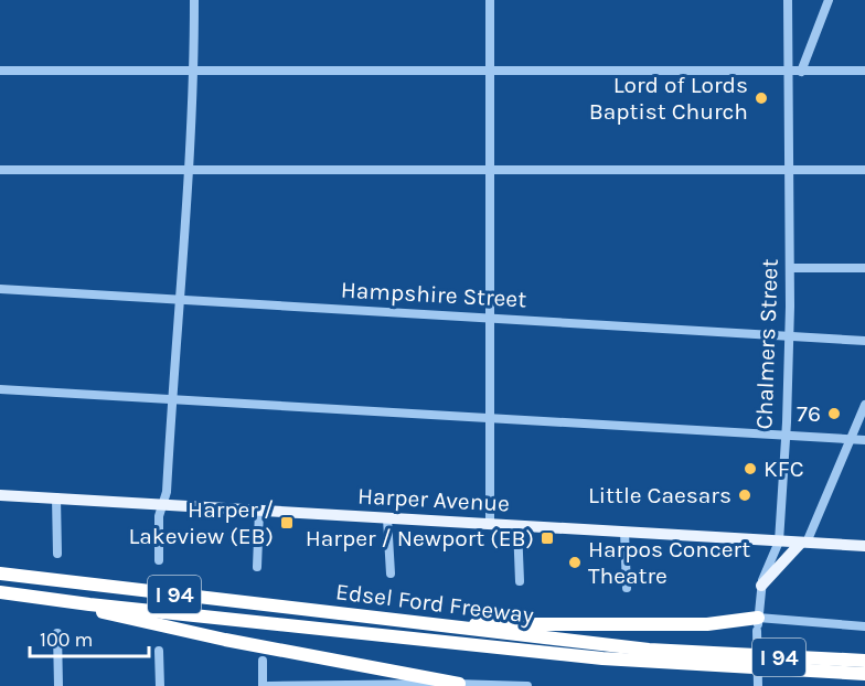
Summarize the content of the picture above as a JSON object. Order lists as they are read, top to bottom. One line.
{"streets":{"highway":["I 94","Edsel Ford Freeway"],"main road":["Harper Avenue"],"street":["Hampshire Street","Chalmers Street"]},"crossings":[["Hampshire Street","Chalmers Street"],["Chalmers Street","Harper Avenue"]],"places":{"other":["Lord of Lords Baptist Church","76","KFC","Little Caesars","Harpos Concert Theatre"],"transit":["Harper / Lakeview (EB)","Harper / Newport (EB)"]},"scale_bar":"100 m"}
